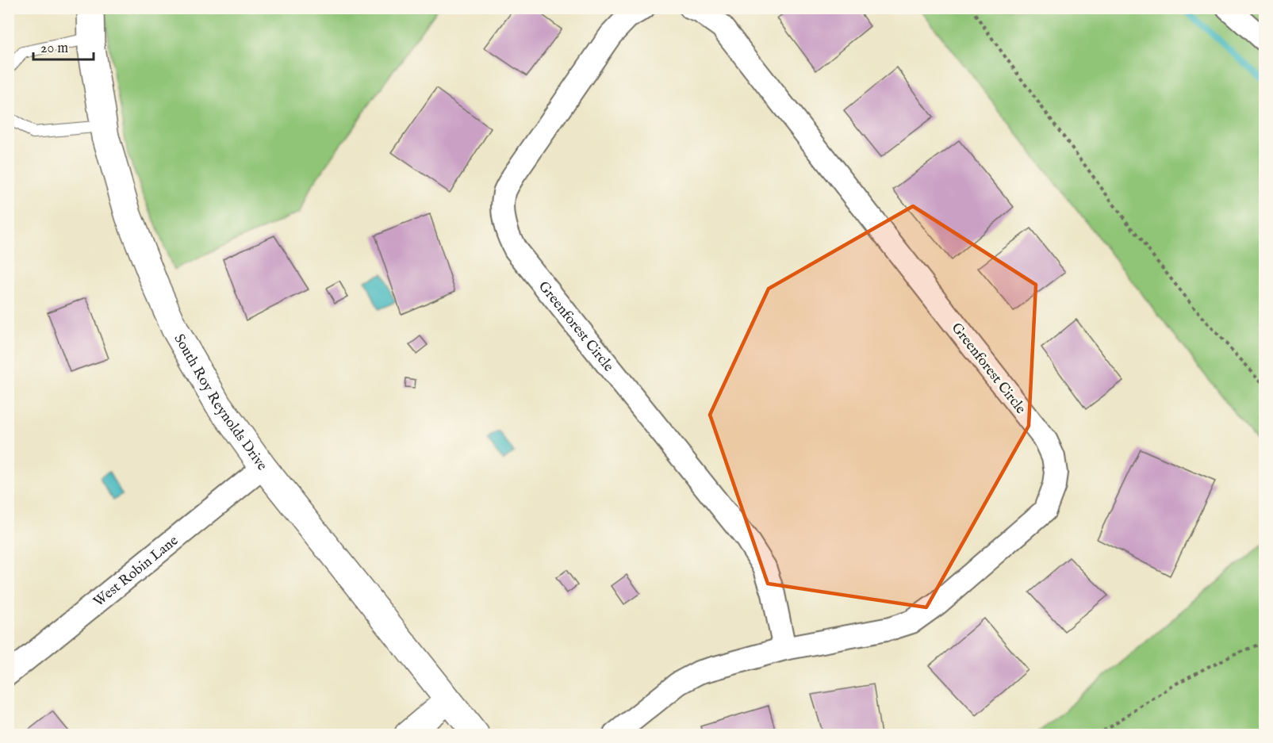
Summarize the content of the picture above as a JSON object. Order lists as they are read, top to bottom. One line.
{"streets":{"street":["Greenforest Circle","South Roy Reynolds Drive","West Robin Lane"]},"crossings":[["South Roy Reynolds Drive","West Robin Lane"]],"scale_bar":"20 m"}
